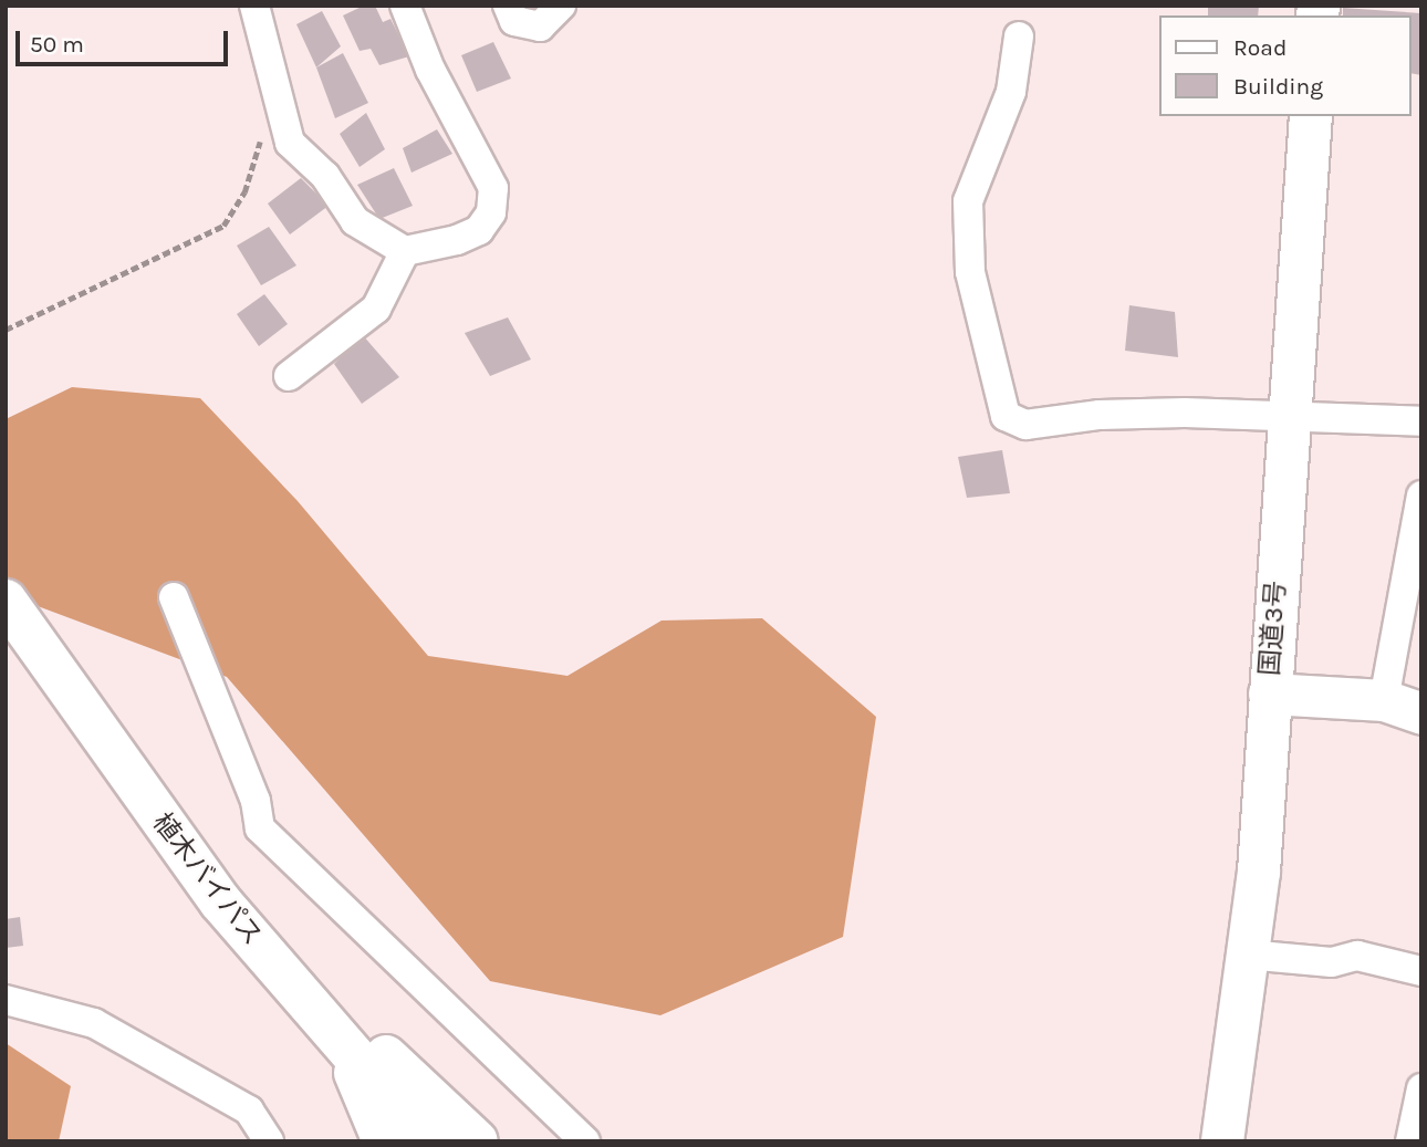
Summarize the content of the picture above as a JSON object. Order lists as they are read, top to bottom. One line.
{"streets":{"highway":["国道3号","植木バイパス"]},"legend":["Road","Building"],"scale_bar":"50 m"}
